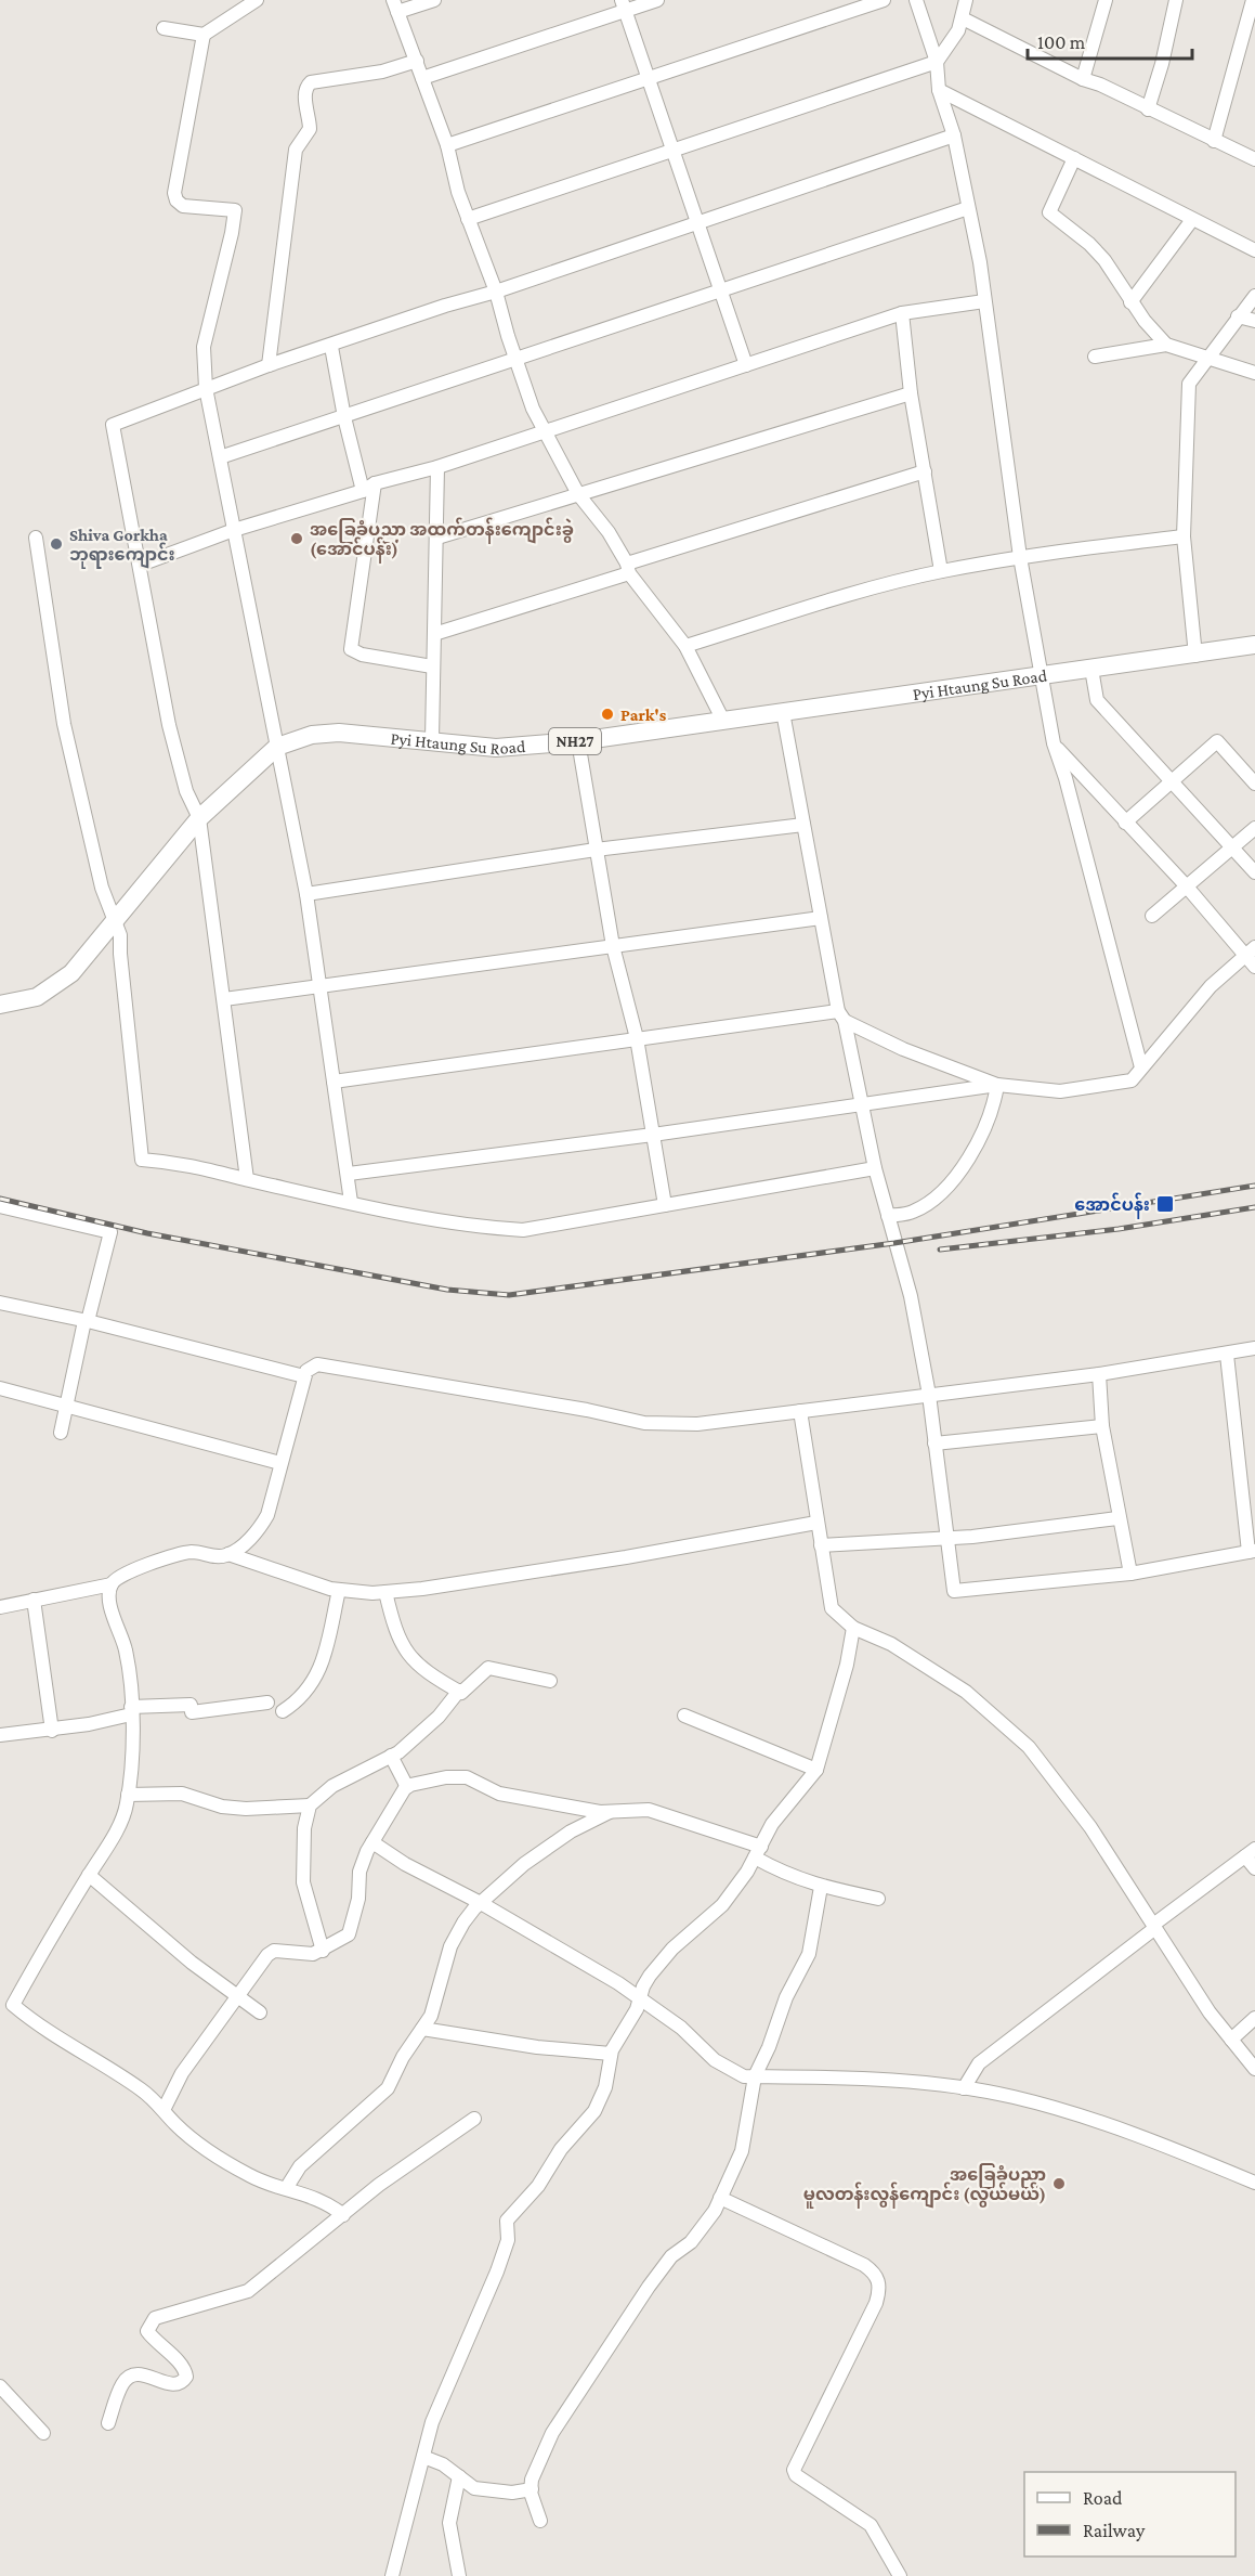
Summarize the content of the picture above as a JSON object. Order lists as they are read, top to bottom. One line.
{"streets":{"highway":["Pyi Htaung Su Road","NH27"]},"places":{"other":["အခြေခံပညာ အထက်တန်းကျောင်းခွဲ (အောင်ပန်း)","Shiva Gorkha ဘုရားကျောင်း","Park's","အခြေခံပညာ မူလတန်းလွန်ကျောင်း (လွယ်မယ်)"],"transit":["အောင်ပန်း"]},"legend":["Road","Railway"],"scale_bar":"100 m"}
